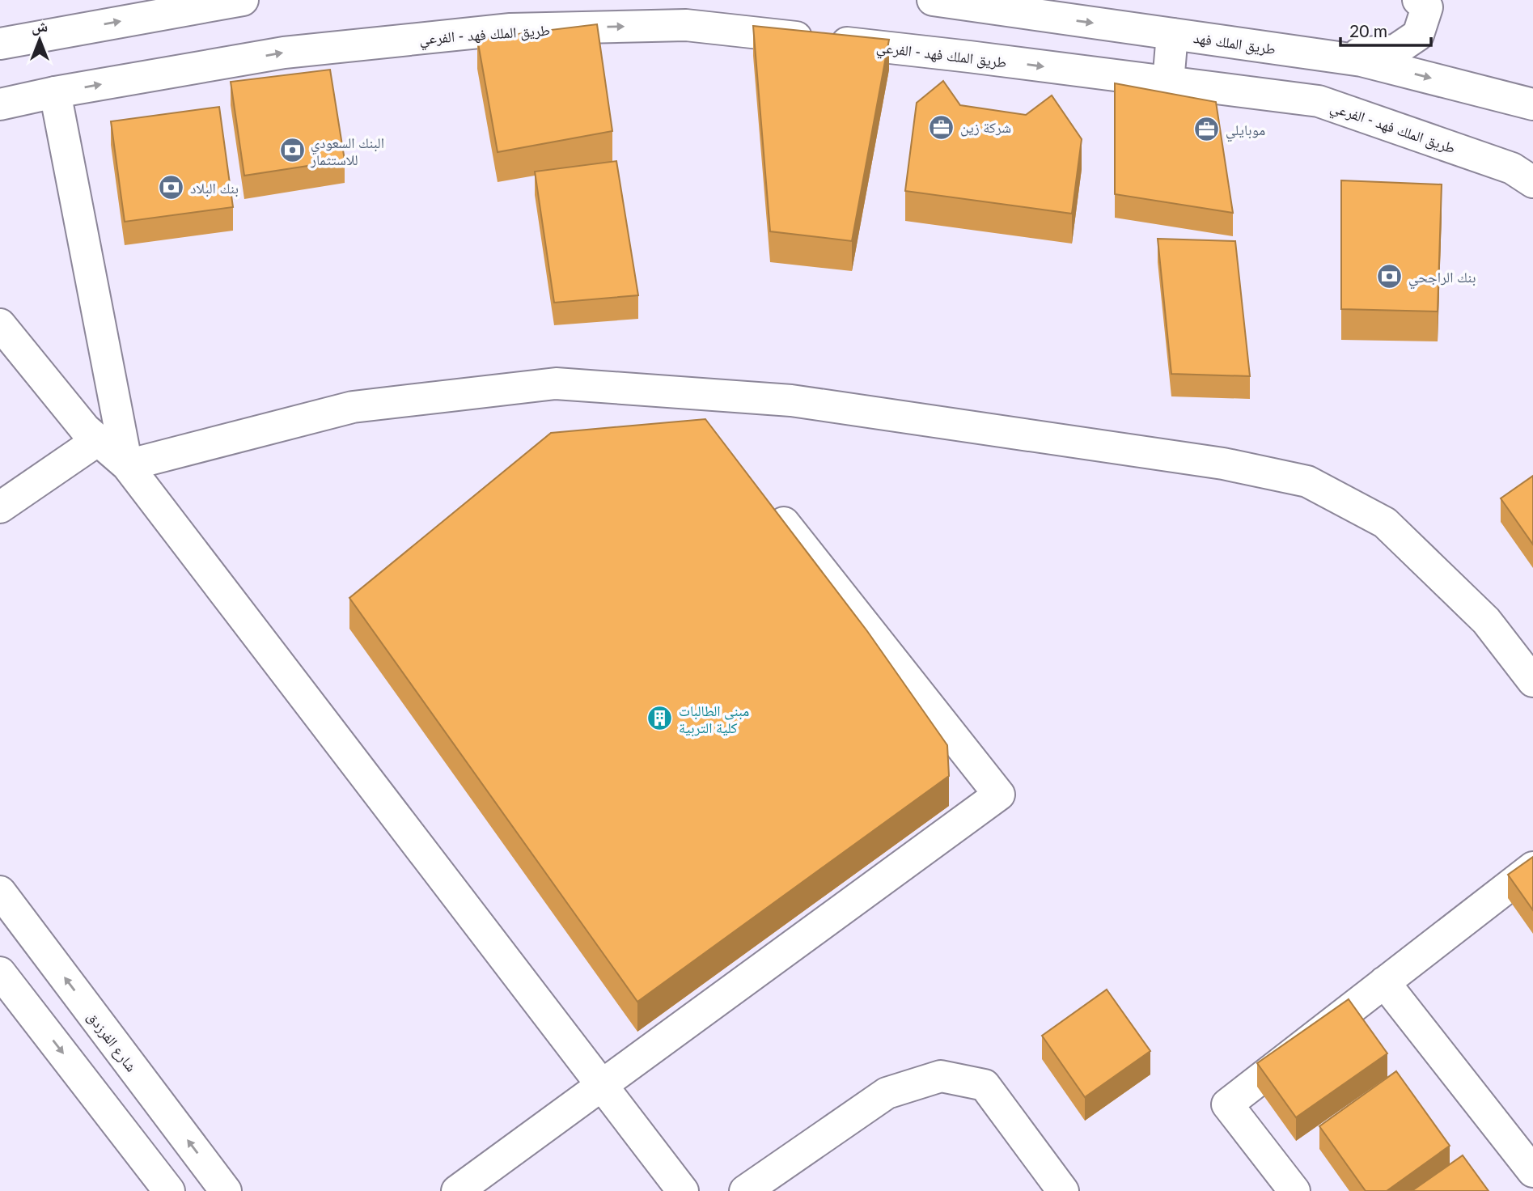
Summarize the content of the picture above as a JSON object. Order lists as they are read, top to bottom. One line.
{"streets":{"main road":["طريق الملك فهد - الفرعي","طريق الملك فهد","شارع الفرزدق"]},"one_way":["طريق الملك فهد - الفرعي","طريق الملك فهد"],"places":{"office":["شركة زين","موبايلي"],"bank":["البنك السعودي للاستثمار","بنك البلاد","بنك الراجحي"],"building":["مبنى الطالبات كلية التربية"]},"scale_bar":"20 m","north":"top"}
